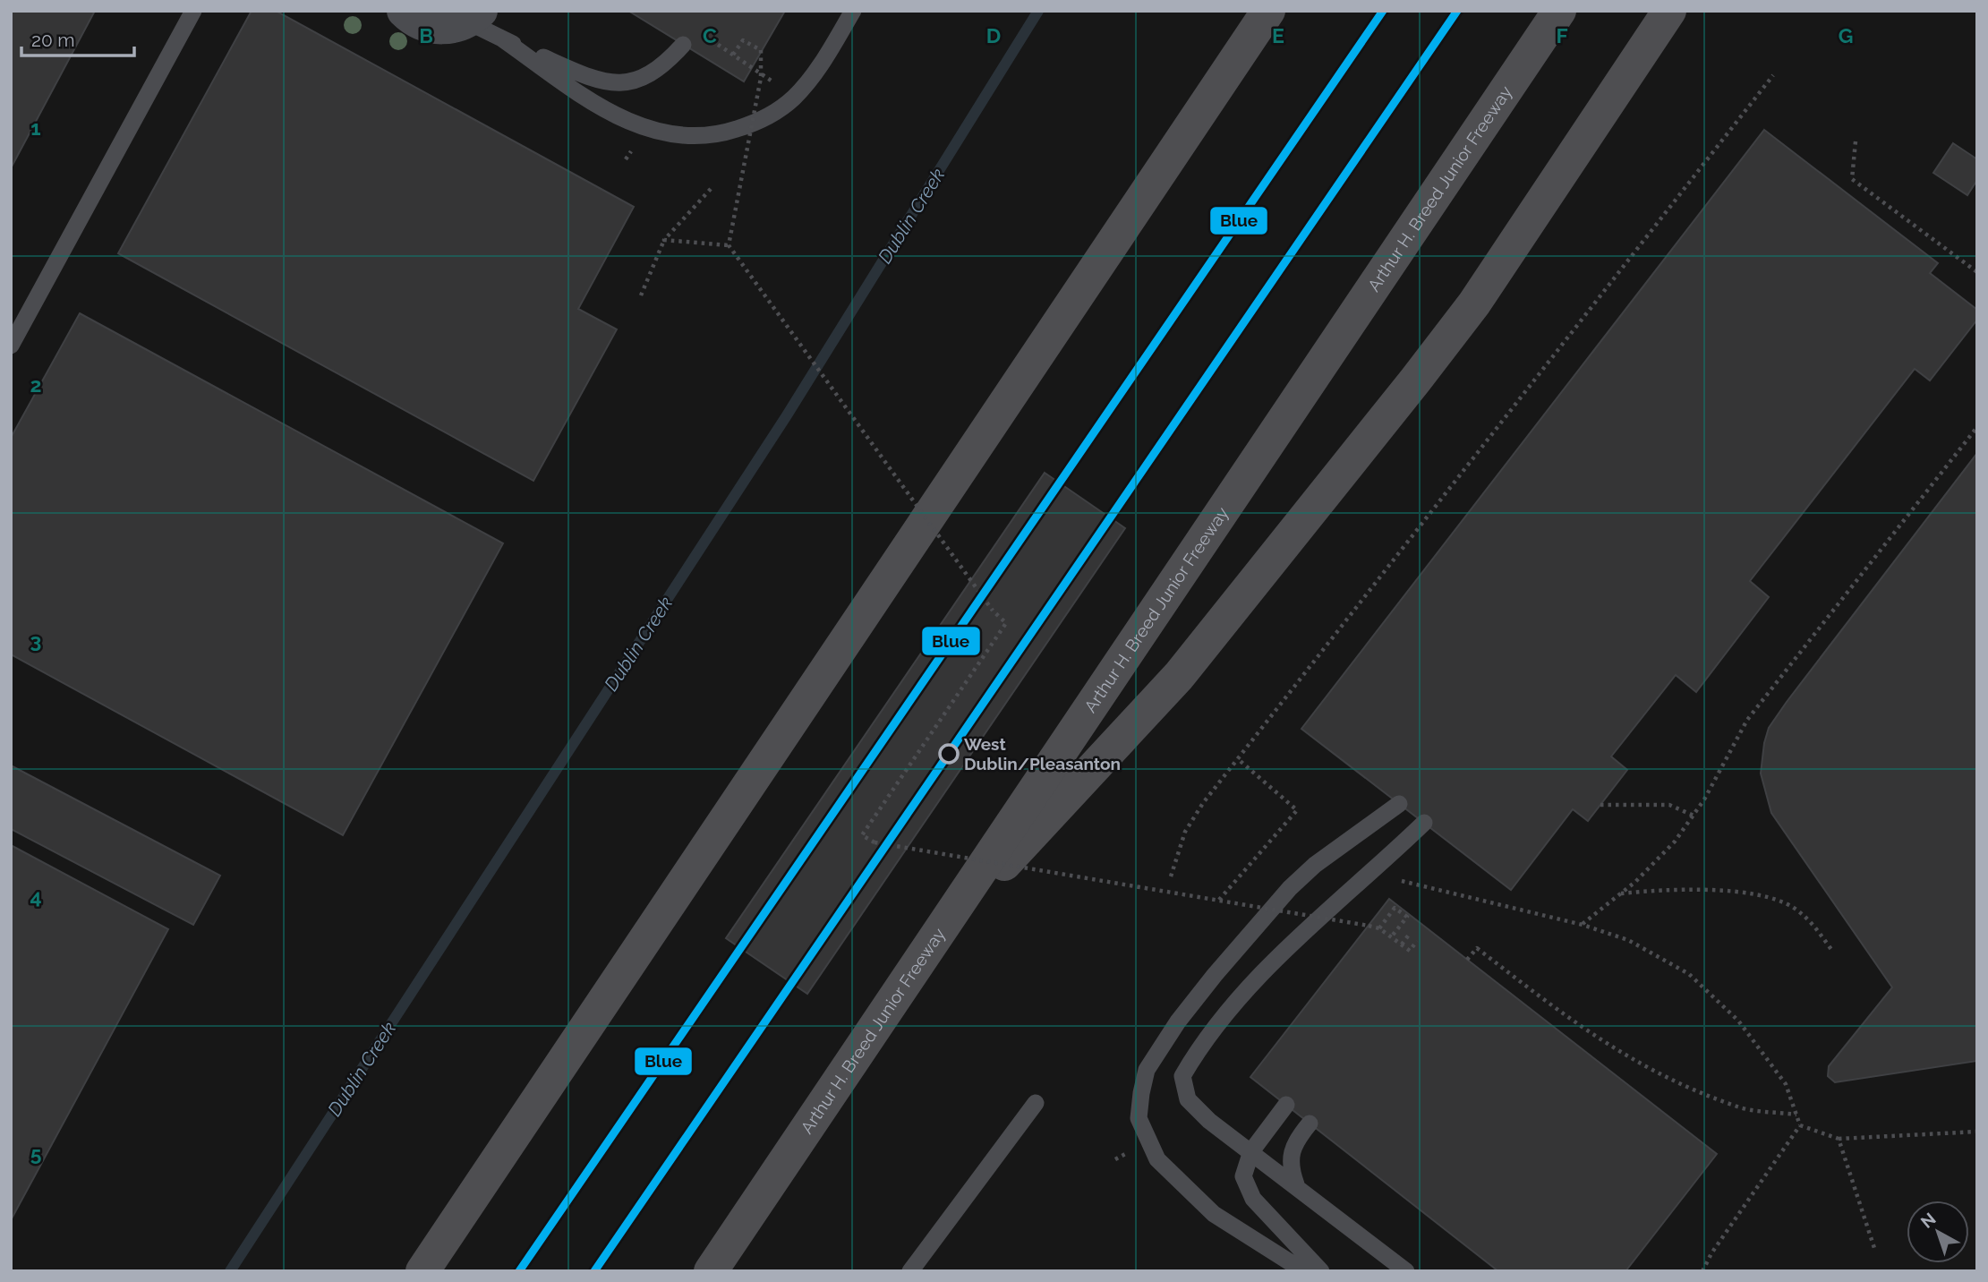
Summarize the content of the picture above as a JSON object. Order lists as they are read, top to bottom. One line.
{"streets":{"highway":["Arthur H. Breed Junior Freeway"]},"water":["Dublin Creek"],"places":["West Dublin/Pleasanton"],"lines":["transit line Blue"],"scale_bar":"20 m","north":"top left","grid":{"columns":["B","C","D","E","F","G"],"rows":["1","2","3","4","5"]}}
